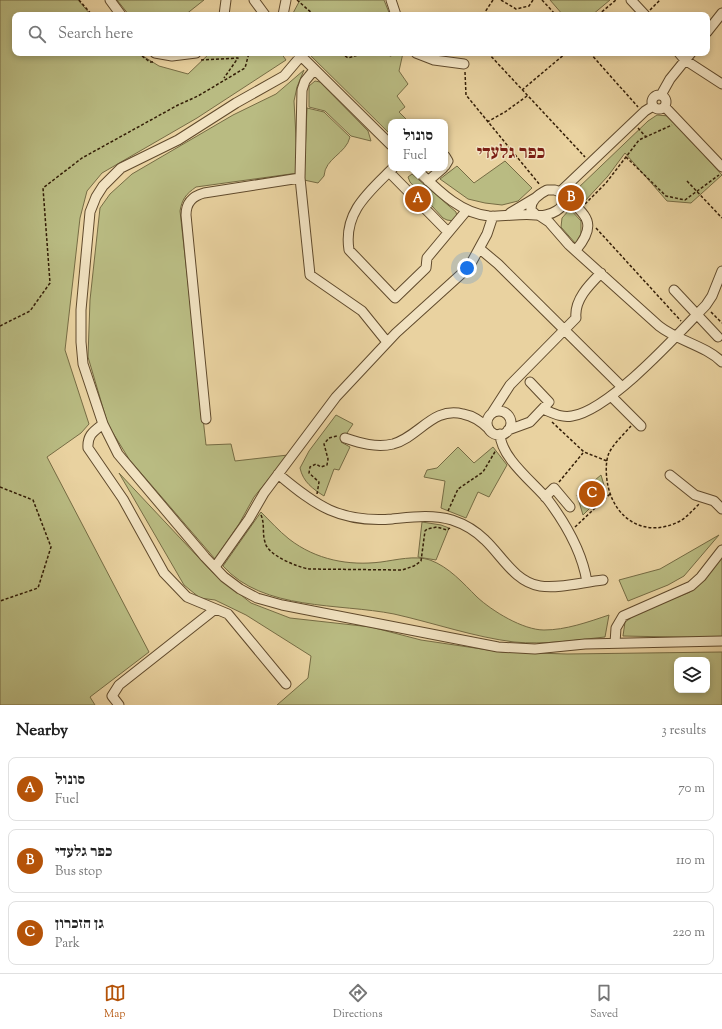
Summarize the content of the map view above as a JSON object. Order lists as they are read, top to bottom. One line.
{"districts":["כפר גלעדי"],"page":{"search":"Search here","popup":["סונול","Fuel"],"pins":["B","A","C"],"heading":["Nearby","3 results"],"list":[{"mark":"A","name":"סונול","note":"Fuel","value":"70 m"},{"mark":"B","name":"כפר גלעדי","note":"Bus stop","value":"110 m"},{"mark":"C","name":"גן הזכרון","note":"Park","value":"220 m"}],"nav":["Map","Directions","Saved"]}}
